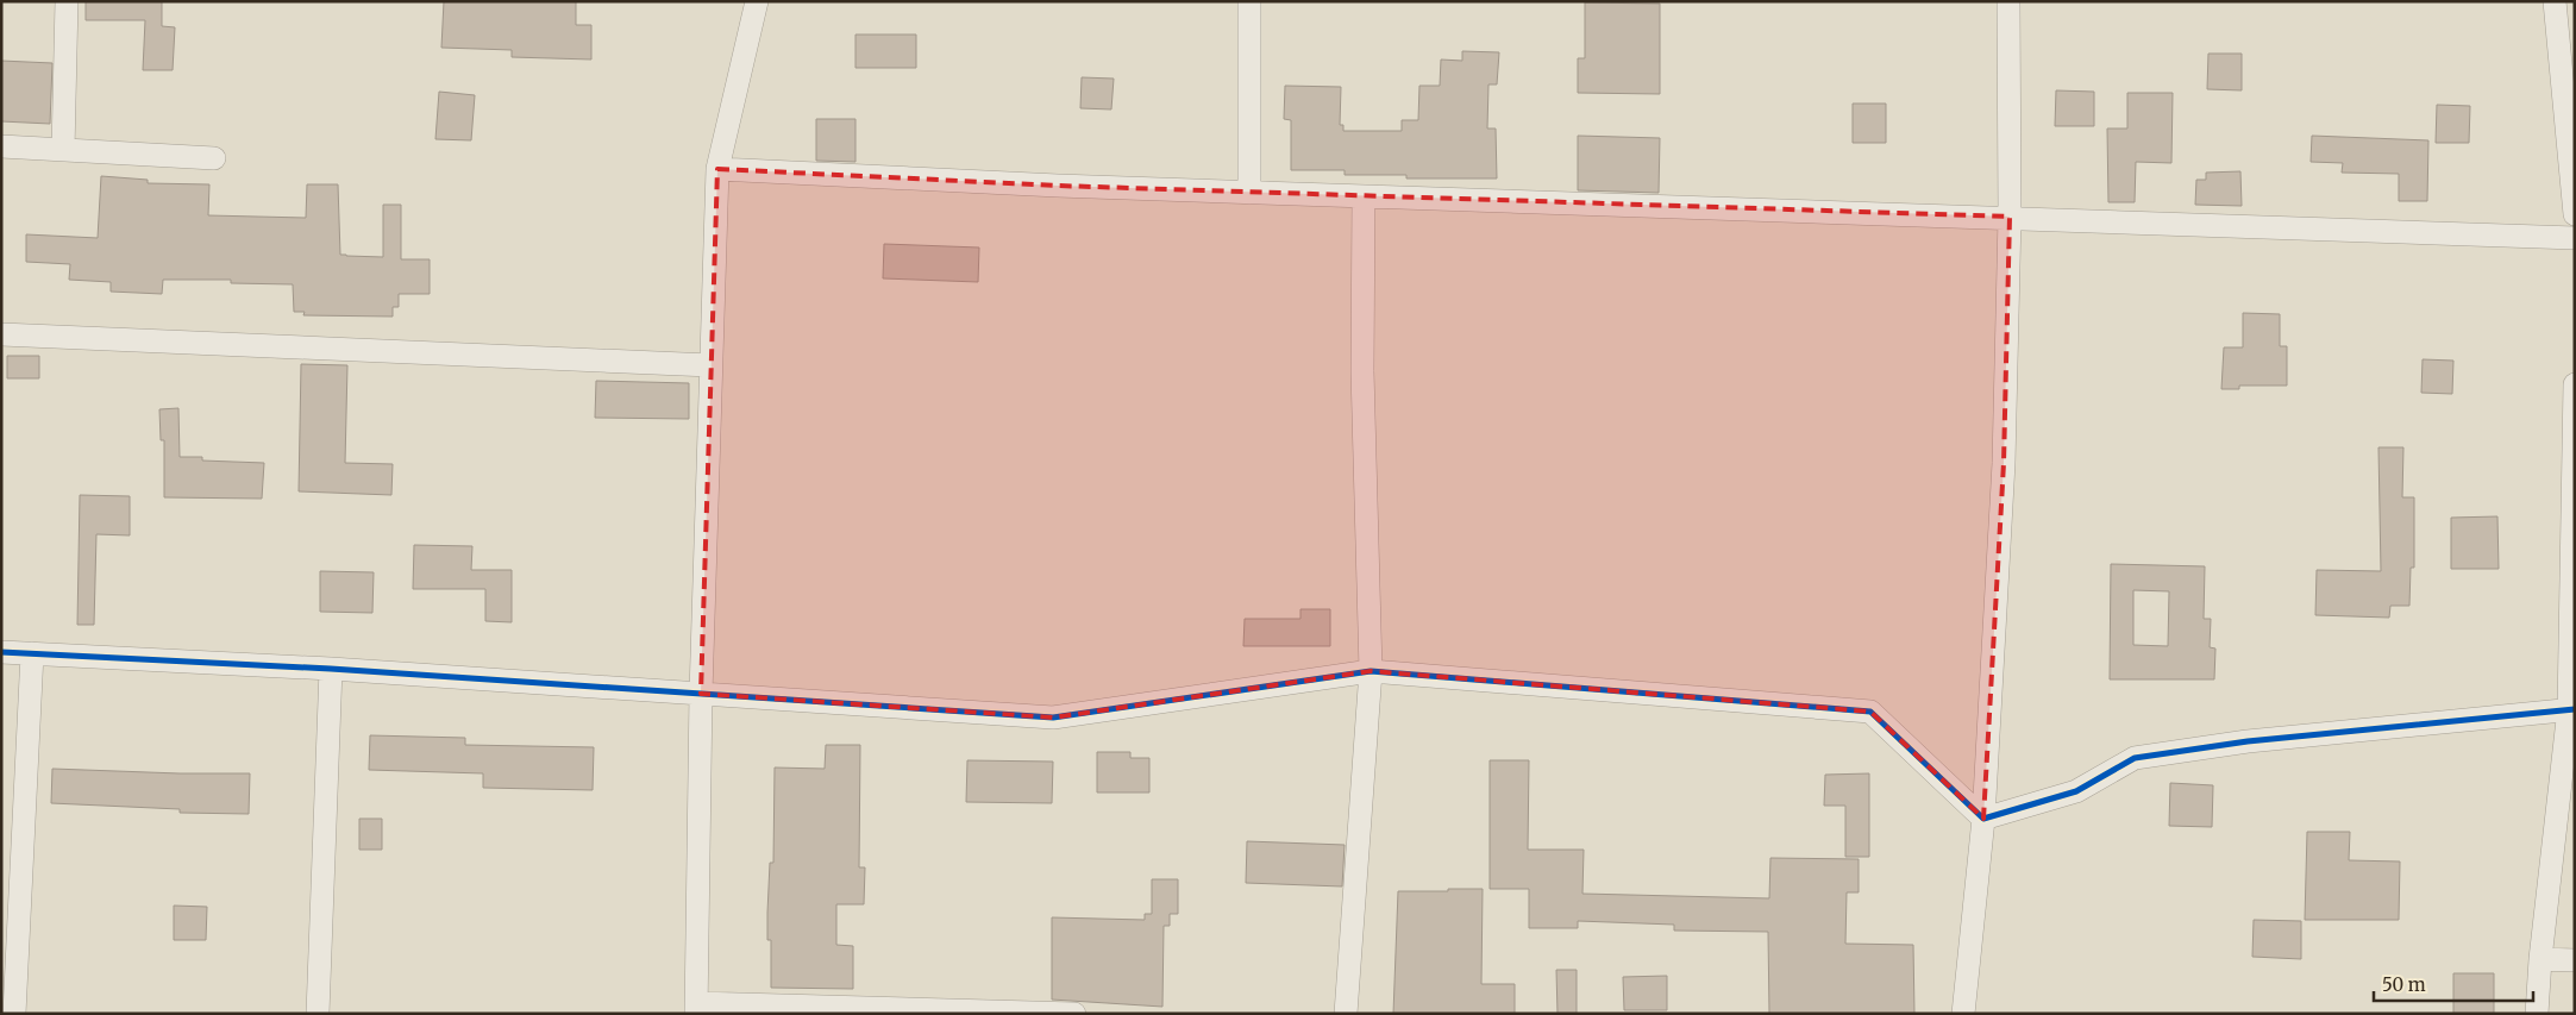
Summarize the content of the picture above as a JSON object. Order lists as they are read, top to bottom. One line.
{"scale_bar":"50 m"}
